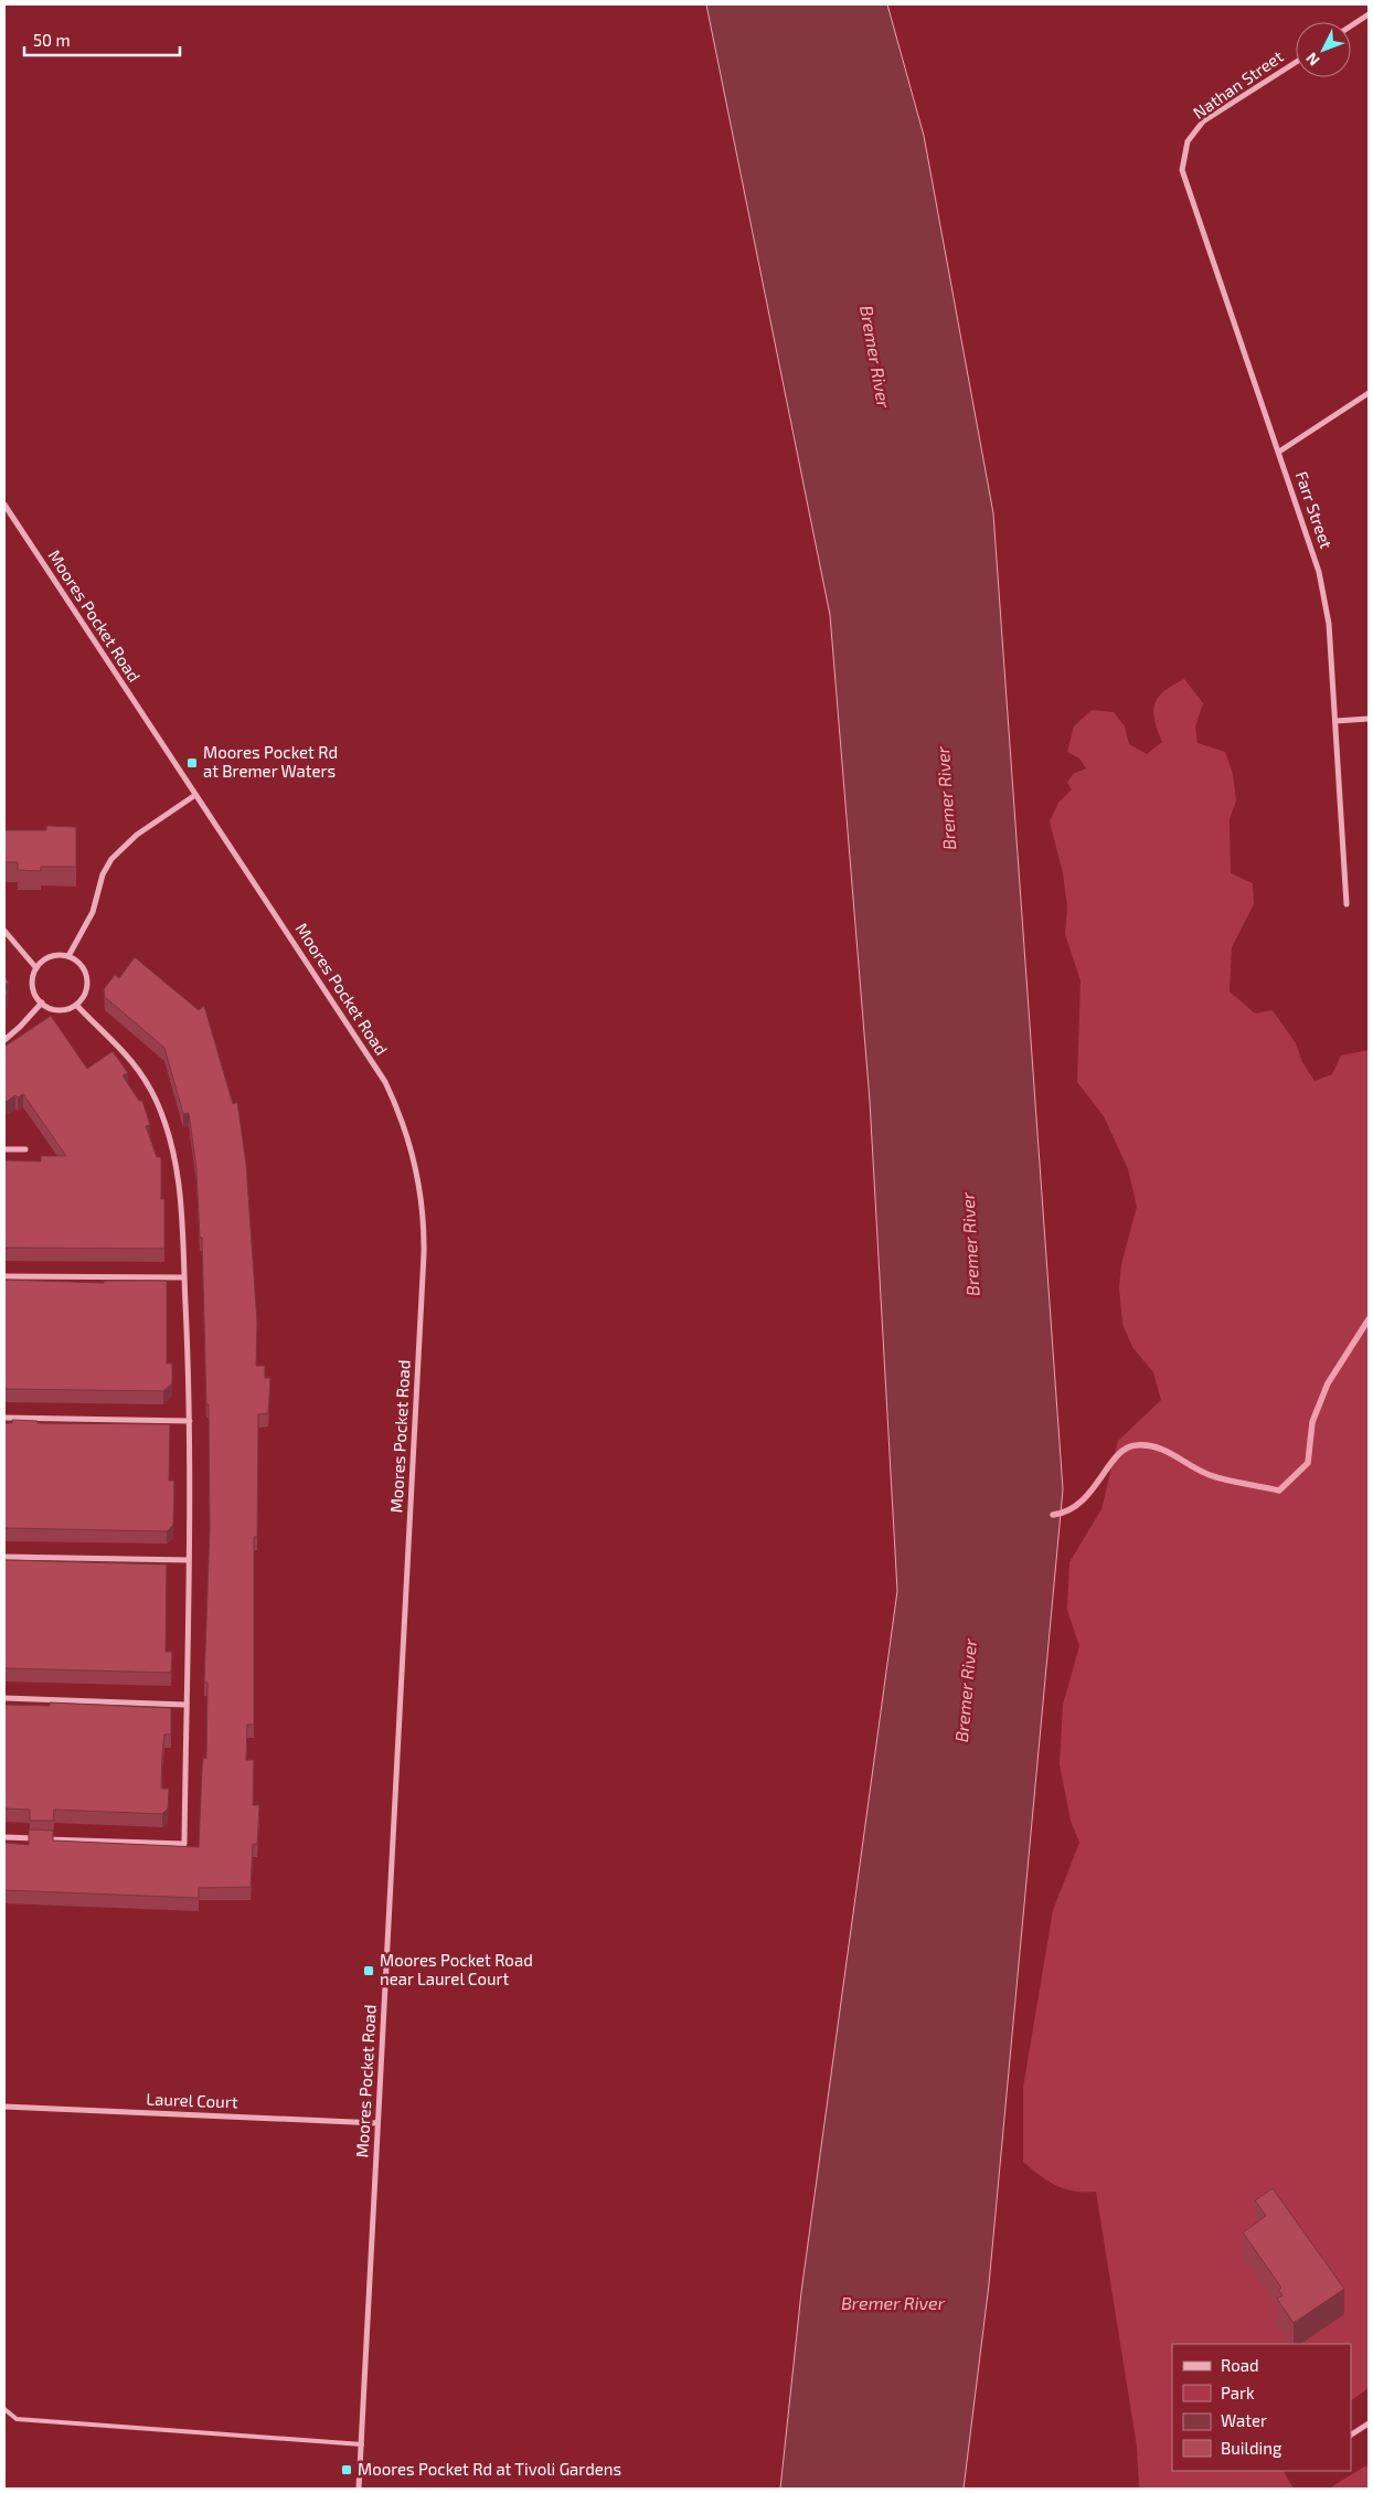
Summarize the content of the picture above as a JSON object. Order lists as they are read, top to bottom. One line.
{"streets":{"street":["Nathan Street","Farr Street","Moores Pocket Road","Laurel Court"]},"crossings":[["Nathan Street","Farr Street"],["Moores Pocket Road","Laurel Court"]],"water":["Bremer River"],"places":{"transit":["Moores Pocket Rd at Bremer Waters","Moores Pocket Road near Laurel Court","Moores Pocket Rd at Tivoli Gardens"]},"legend":["Road","Park","Water","Building"],"scale_bar":"50 m","north":"bottom left"}
